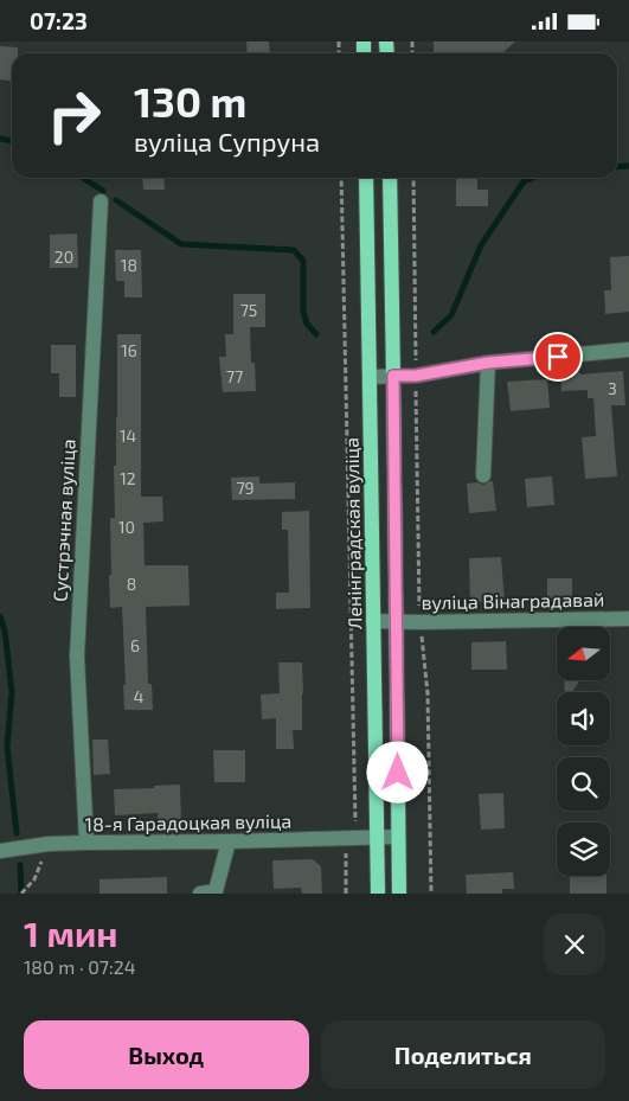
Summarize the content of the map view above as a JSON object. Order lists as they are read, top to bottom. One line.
{"streets":{"main road":["Ленінградская вуліца"],"street":["Сустрэчная вуліца","вуліца Вінаградавай","18-я Гарадоцкая вуліца"]},"crossings":[["Сустрэчная вуліца","18-я Гарадоцкая вуліца"],["Ленінградская вуліца","вуліца Вінаградавай"],["Ленінградская вуліца","18-я Гарадоцкая вуліца"]],"house_numbers":["20","18","75","16","77","3","14","12","79","10","8","6","4"],"north":"left","page":{"status":"07:23","turn":["130 m","вуліца Супруна"],"heading":["1 мин","180 m · 07:24"],"buttons":["Выход","Поделиться"]}}
